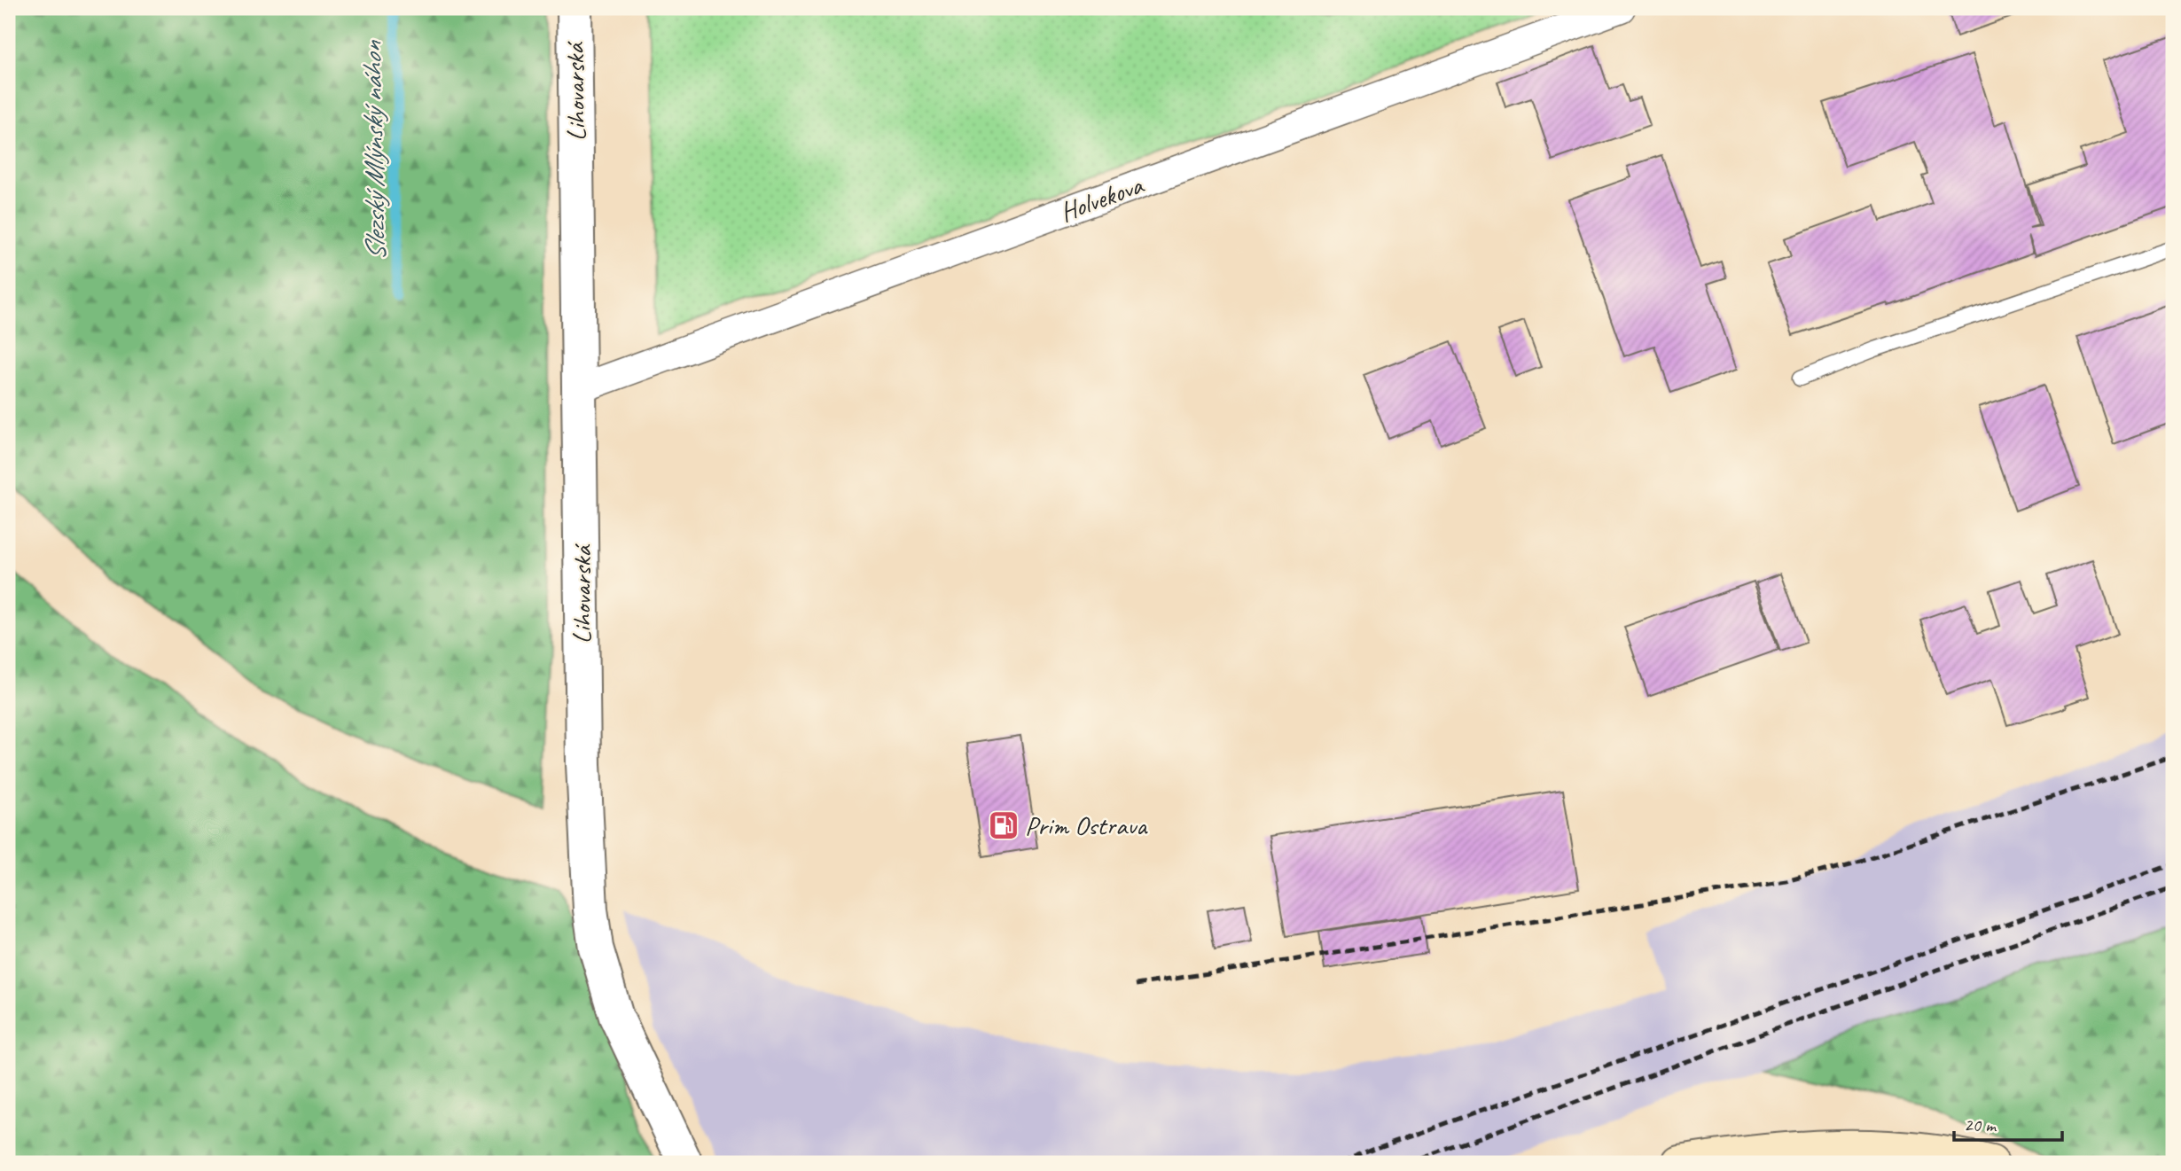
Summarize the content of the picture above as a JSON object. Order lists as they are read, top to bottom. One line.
{"streets":{"street":["Lihovarská","Holvekova"]},"crossings":[["Lihovarská","Holvekova"]],"water":["Slezský Mlýnský náhon"],"places":{"fuel station":["Prim Ostrava"]},"scale_bar":"20 m"}
